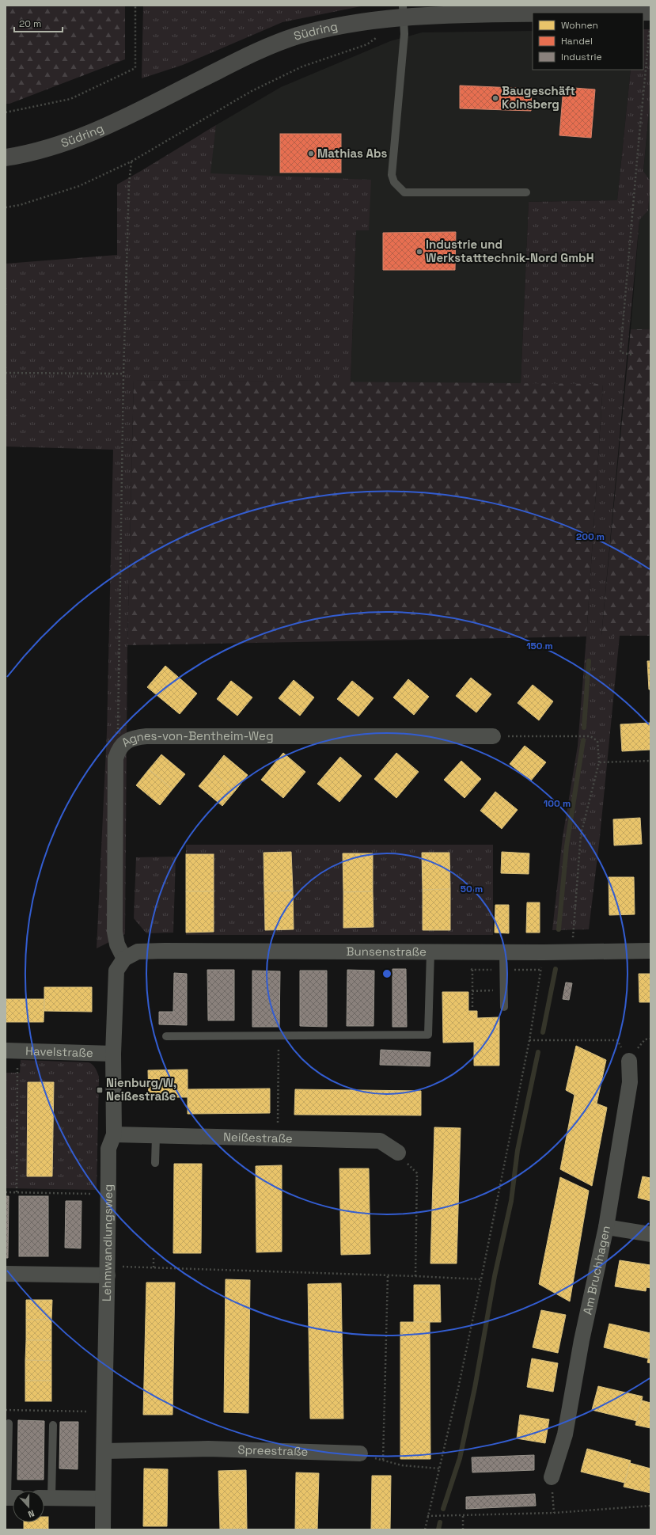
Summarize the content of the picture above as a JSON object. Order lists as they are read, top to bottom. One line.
{"streets":{"main road":["Südring"],"street":["Agnes-von-Bentheim-Weg","Bunsenstraße","Havelstraße","Neißestraße","Lehmwandlungsweg","Am Bruchhagen","Spreestraße"]},"crossings":[["Agnes-von-Bentheim-Weg","Bunsenstraße"],["Agnes-von-Bentheim-Weg","Lehmwandlungsweg"],["Bunsenstraße","Lehmwandlungsweg"],["Havelstraße","Lehmwandlungsweg"],["Neißestraße","Lehmwandlungsweg"],["Lehmwandlungsweg","Spreestraße"]],"places":{"other":["Baugeschäft Kolnsberg","Mathias Abs","Industrie und Werkstatttechnik-Nord GmbH"],"transit":["Nienburg/W, Neißestraße"]},"legend":["Wohnen","Handel","Industrie"],"scale_bar":"20 m","north":"bottom","rings":["200 m","150 m","100 m","50 m"]}
